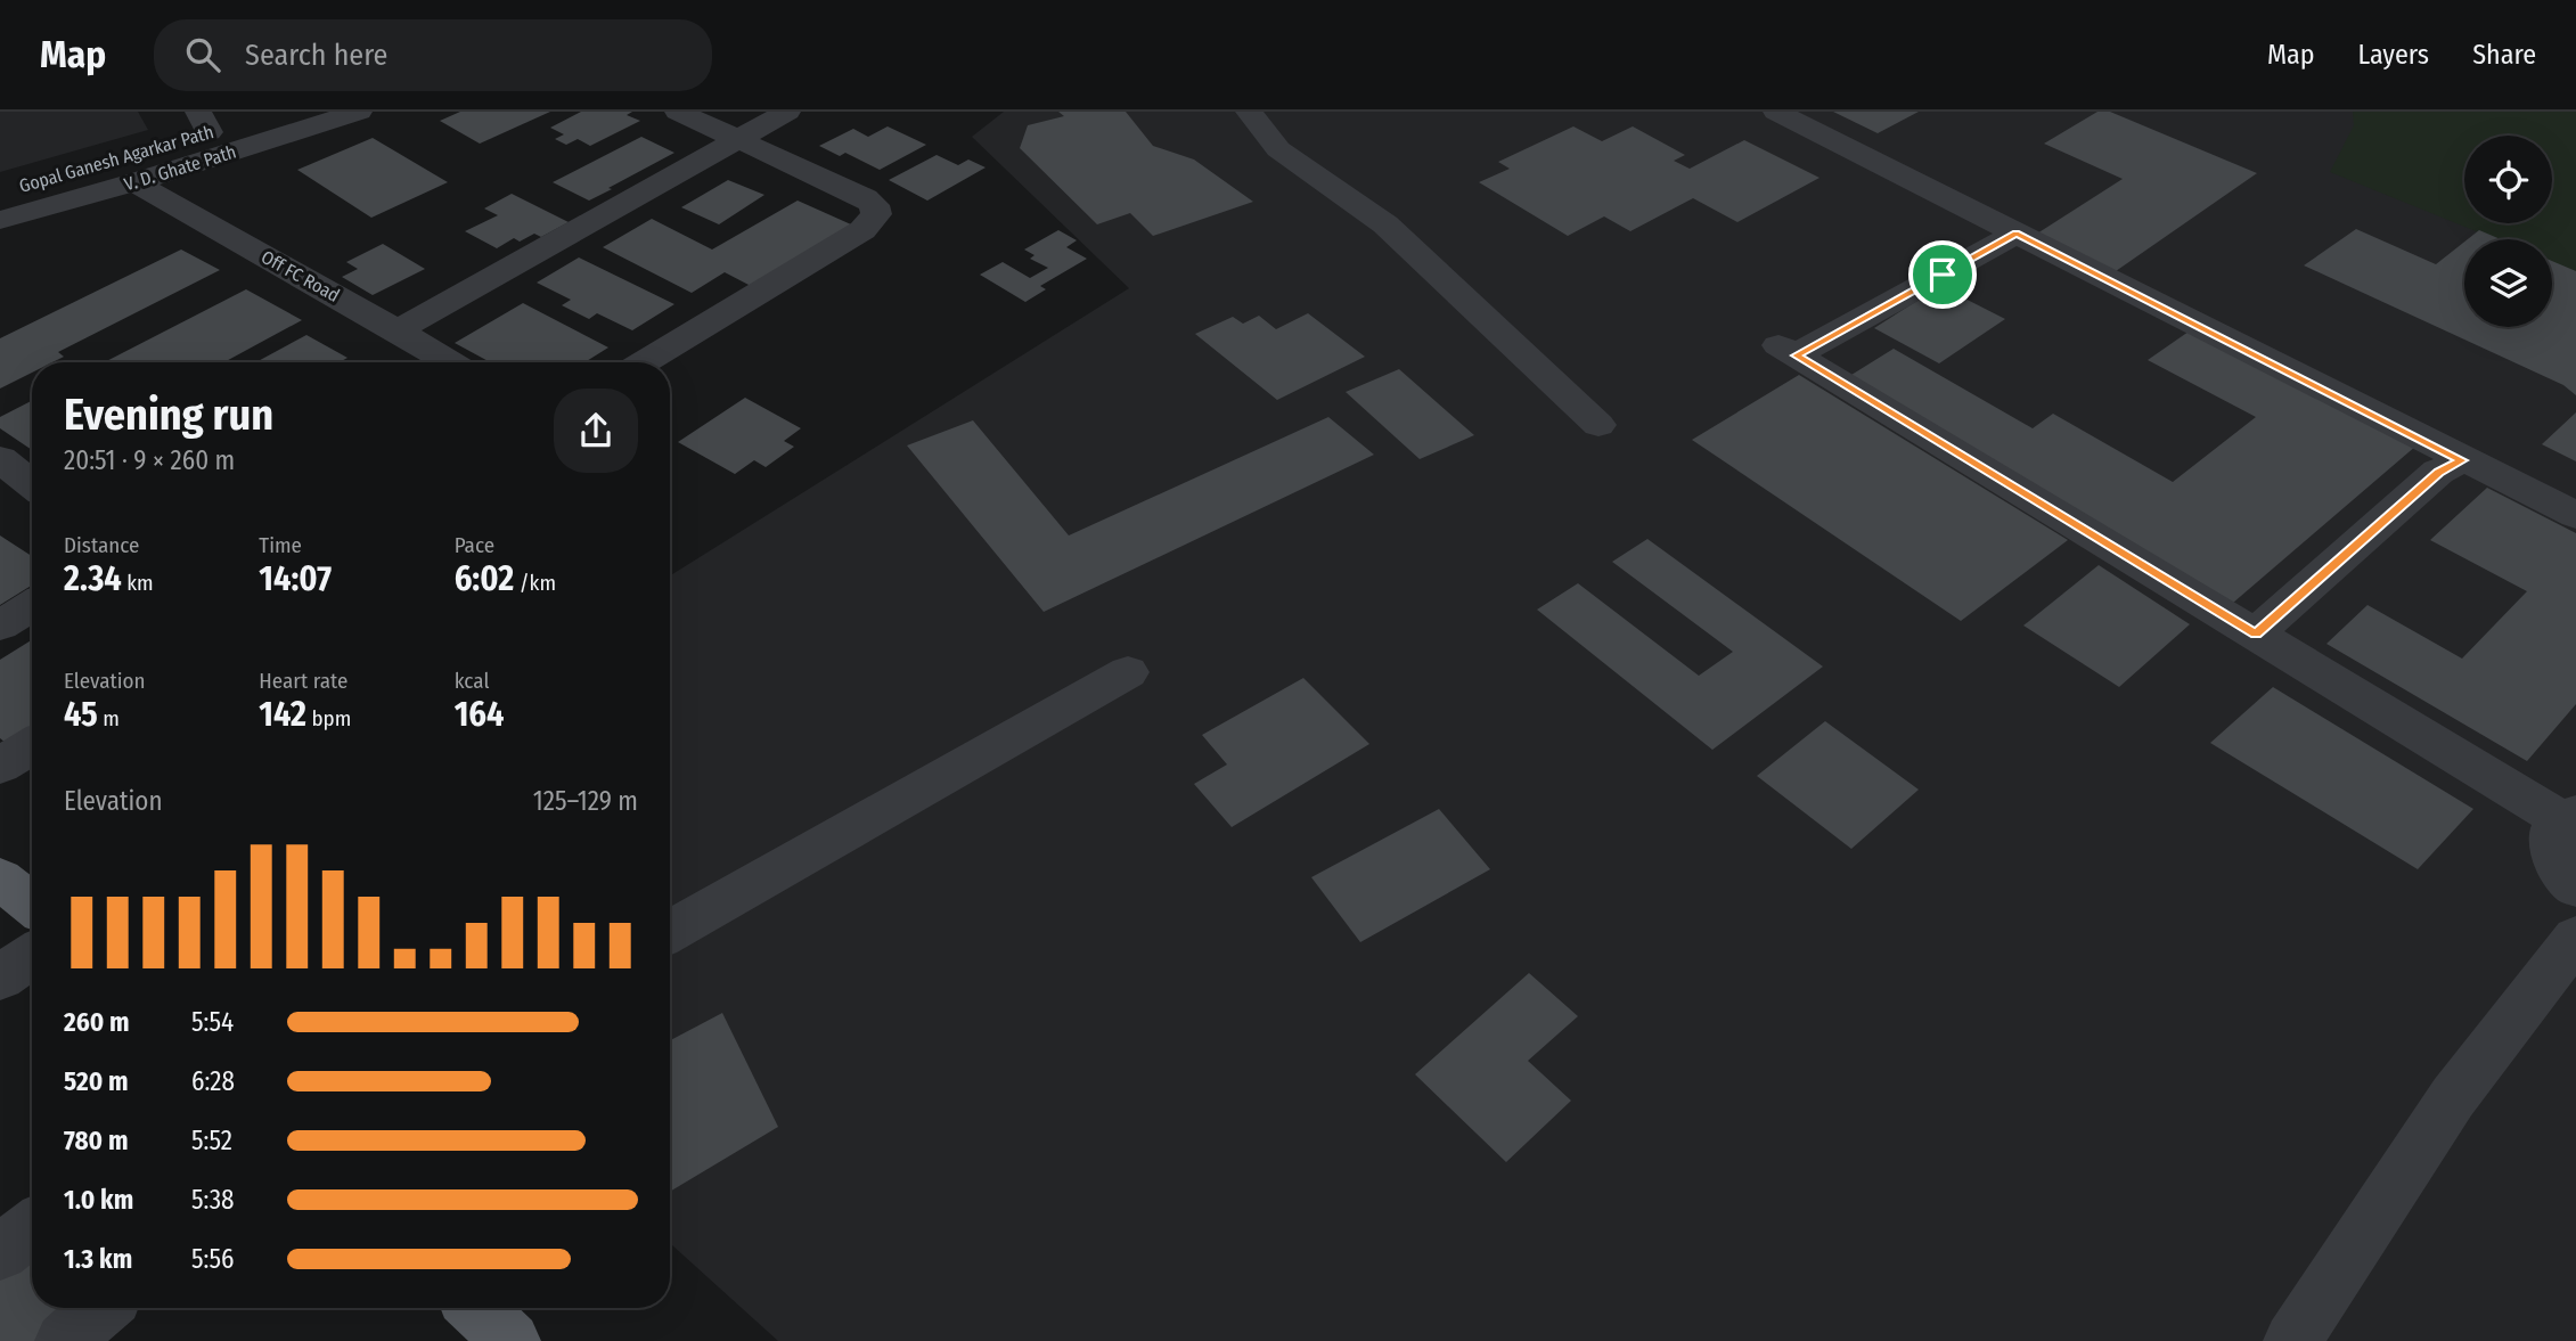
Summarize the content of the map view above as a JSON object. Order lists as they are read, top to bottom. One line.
{"streets":{"street":["Gopal Ganesh Agarkar Path","V. D. Ghate Path","Off FC Road"]},"crossings":[["V. D. Ghate Path","Off FC Road"]],"page":{"header":"Map","search":"Search here","nav":["Map","Layers","Share"],"heading":["Evening run","20:51 · 9 × 260 m"],"stats":[["Distance","2.34 km"],["Time","14:07"],["Pace","6:02 /km"],["Elevation","45 m"],["Heart rate","142 bpm"],["kcal","164"]],"chart":["Elevation","125–129 m"],"list":[{"name":"260 m","note":"5:54"},{"name":"520 m","note":"6:28"},{"name":"780 m","note":"5:52"},{"name":"1.0 km","note":"5:38"},{"name":"1.3 km","note":"5:56"}]}}
